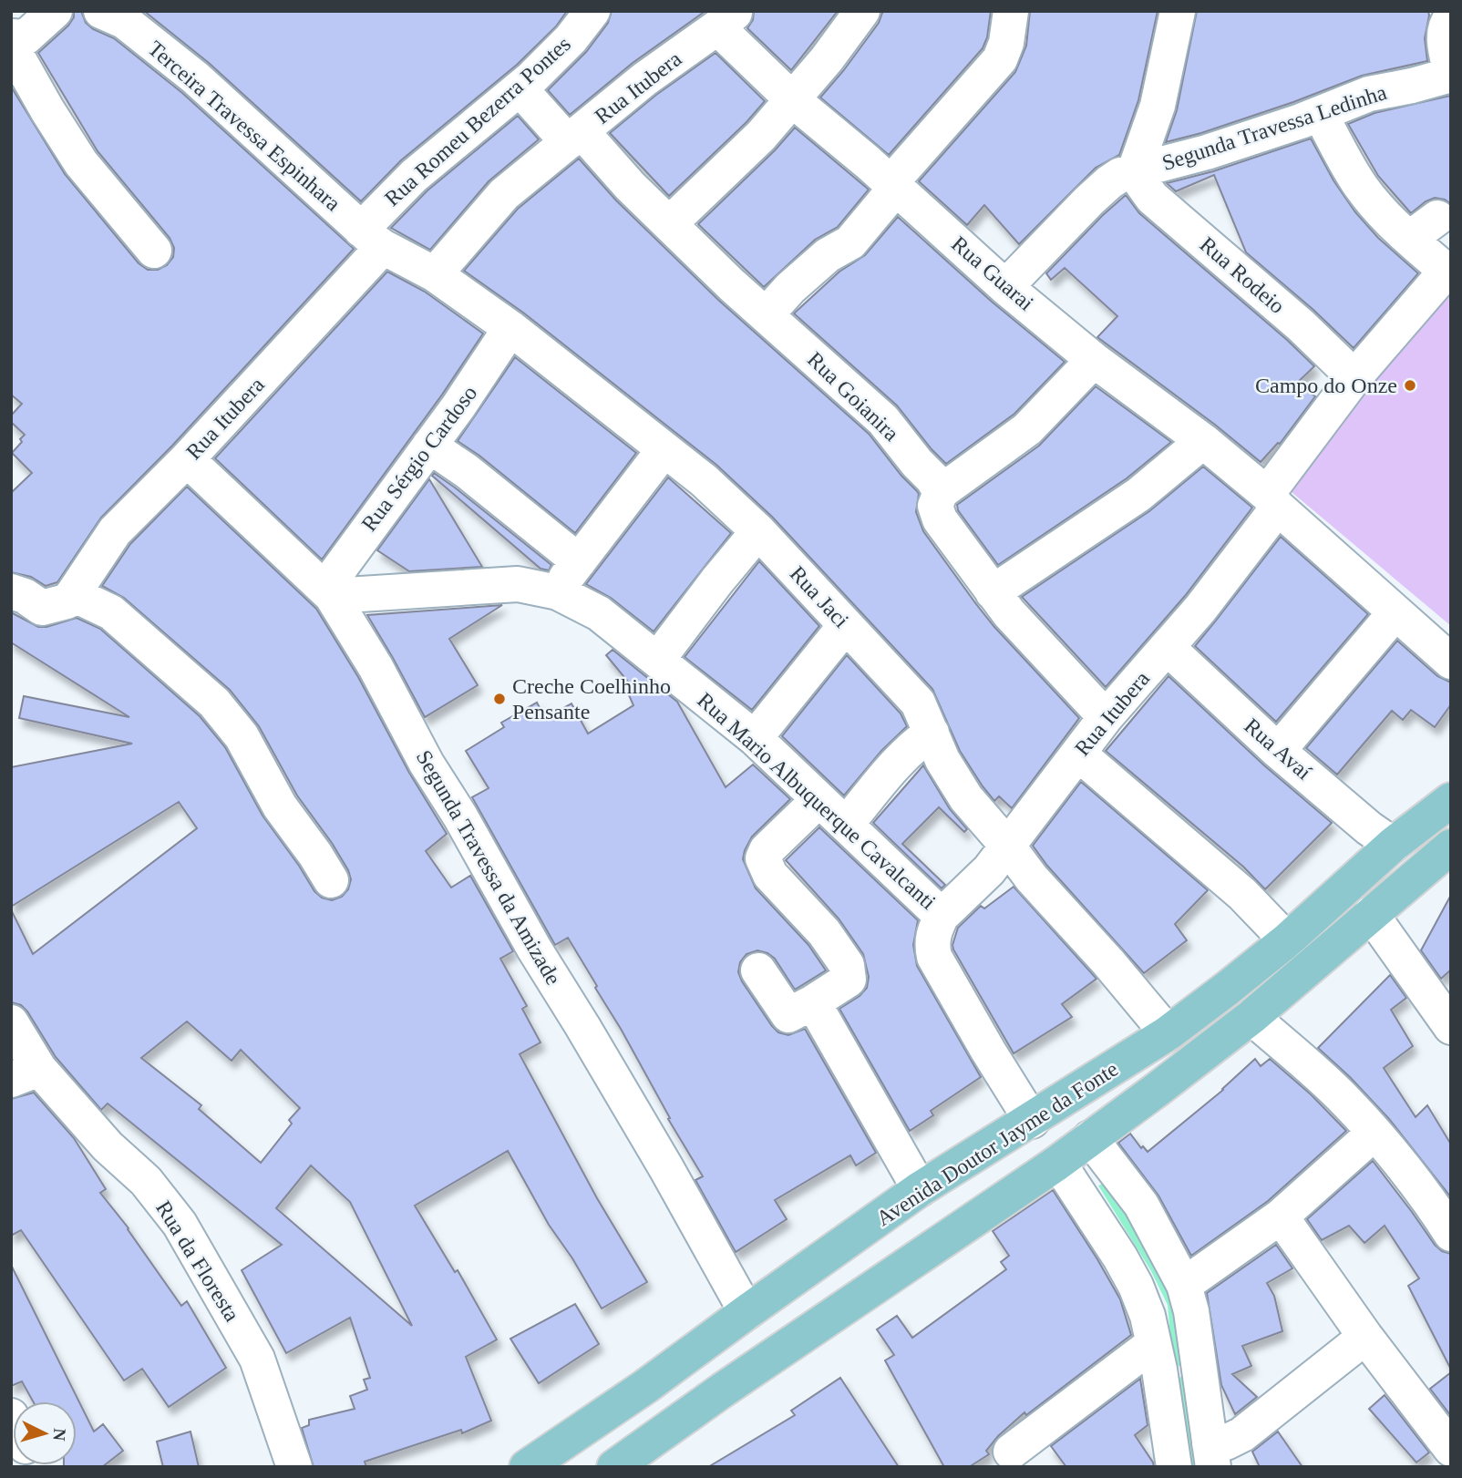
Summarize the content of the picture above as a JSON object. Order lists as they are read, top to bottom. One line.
{"streets":{"main road":["Avenida Doutor Jayme da Fonte"],"street":["Rua Itubera","Rua Romeu Bezerra Pontes","Terceira Travessa Espinhara","Segunda Travessa Ledinha","Rua Guarai","Rua Rodeio","Rua Goianira","Rua Sérgio Cardoso","Rua Jaci","Rua Avaí","Rua Mario Albuquerque Cavalcanti","Segunda Travessa da Amizade","Rua da Floresta"]},"crossings":[["Rua Itubera","Rua Romeu Bezerra Pontes"],["Rua Itubera","Terceira Travessa Espinhara"],["Rua Itubera","Rua Guarai"],["Rua Itubera","Rua Rodeio"],["Rua Itubera","Rua Goianira"],["Rua Itubera","Rua Jaci"],["Rua Itubera","Rua Avaí"],["Rua Itubera","Rua Mario Albuquerque Cavalcanti"],["Rua Itubera","Segunda Travessa da Amizade"],["Rua Romeu Bezerra Pontes","Terceira Travessa Espinhara"],["Rua Romeu Bezerra Pontes","Rua Goianira"],["Rua Romeu Bezerra Pontes","Rua Jaci"],["Terceira Travessa Espinhara","Rua Jaci"],["Segunda Travessa Ledinha","Rua Guarai"],["Segunda Travessa Ledinha","Rua Rodeio"],["Rua Sérgio Cardoso","Rua Jaci"],["Rua Sérgio Cardoso","Segunda Travessa da Amizade"],["Rua Jaci","Avenida Doutor Jayme da Fonte"],["Rua Avaí","Avenida Doutor Jayme da Fonte"],["Rua Mario Albuquerque Cavalcanti","Avenida Doutor Jayme da Fonte"],["Segunda Travessa da Amizade","Avenida Doutor Jayme da Fonte"]],"places":["Campo do Onze","Creche Coelhinho Pensante"],"north":"right"}
